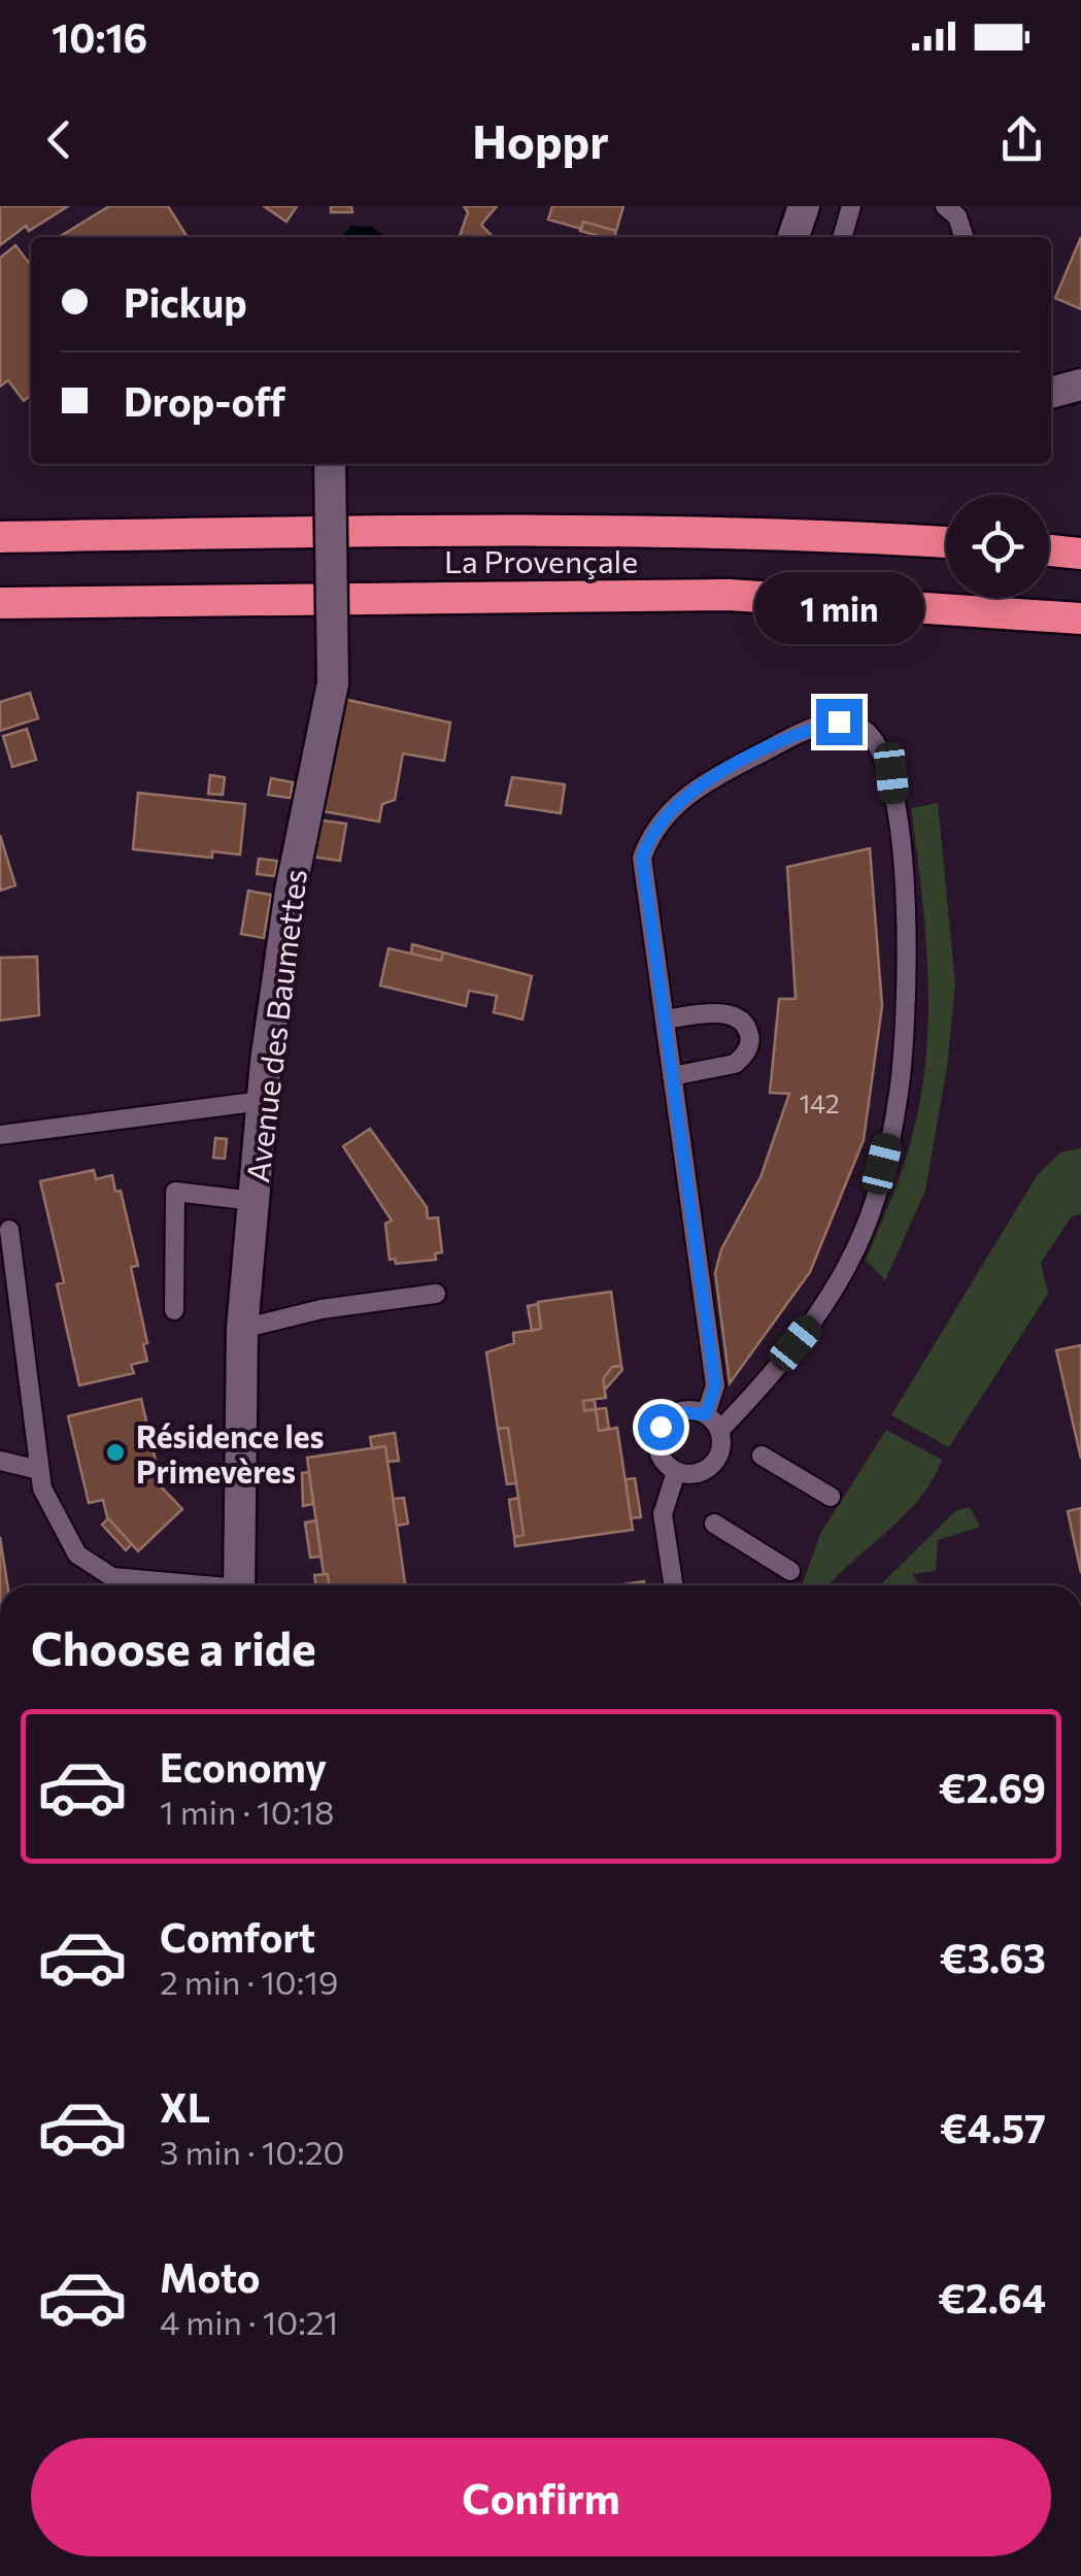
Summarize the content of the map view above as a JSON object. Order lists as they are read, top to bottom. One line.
{"streets":{"highway":["La Provençale"],"street":["Avenue des Baumettes"]},"places":["Résidence les Primevères"],"house_numbers":["142"],"page":{"status":"10:16","header":"Hoppr","banner":["Pickup","Drop-off"],"bubble":"1 min","heading":"Choose a ride","list":[{"name":"Economy","note":"1 min · 10:18","value":"€2.69"},{"name":"Comfort","note":"2 min · 10:19","value":"€3.63"},{"name":"XL","note":"3 min · 10:20","value":"€4.57"},{"name":"Moto","note":"4 min · 10:21","value":"€2.64"}],"buttons":"Confirm"}}
